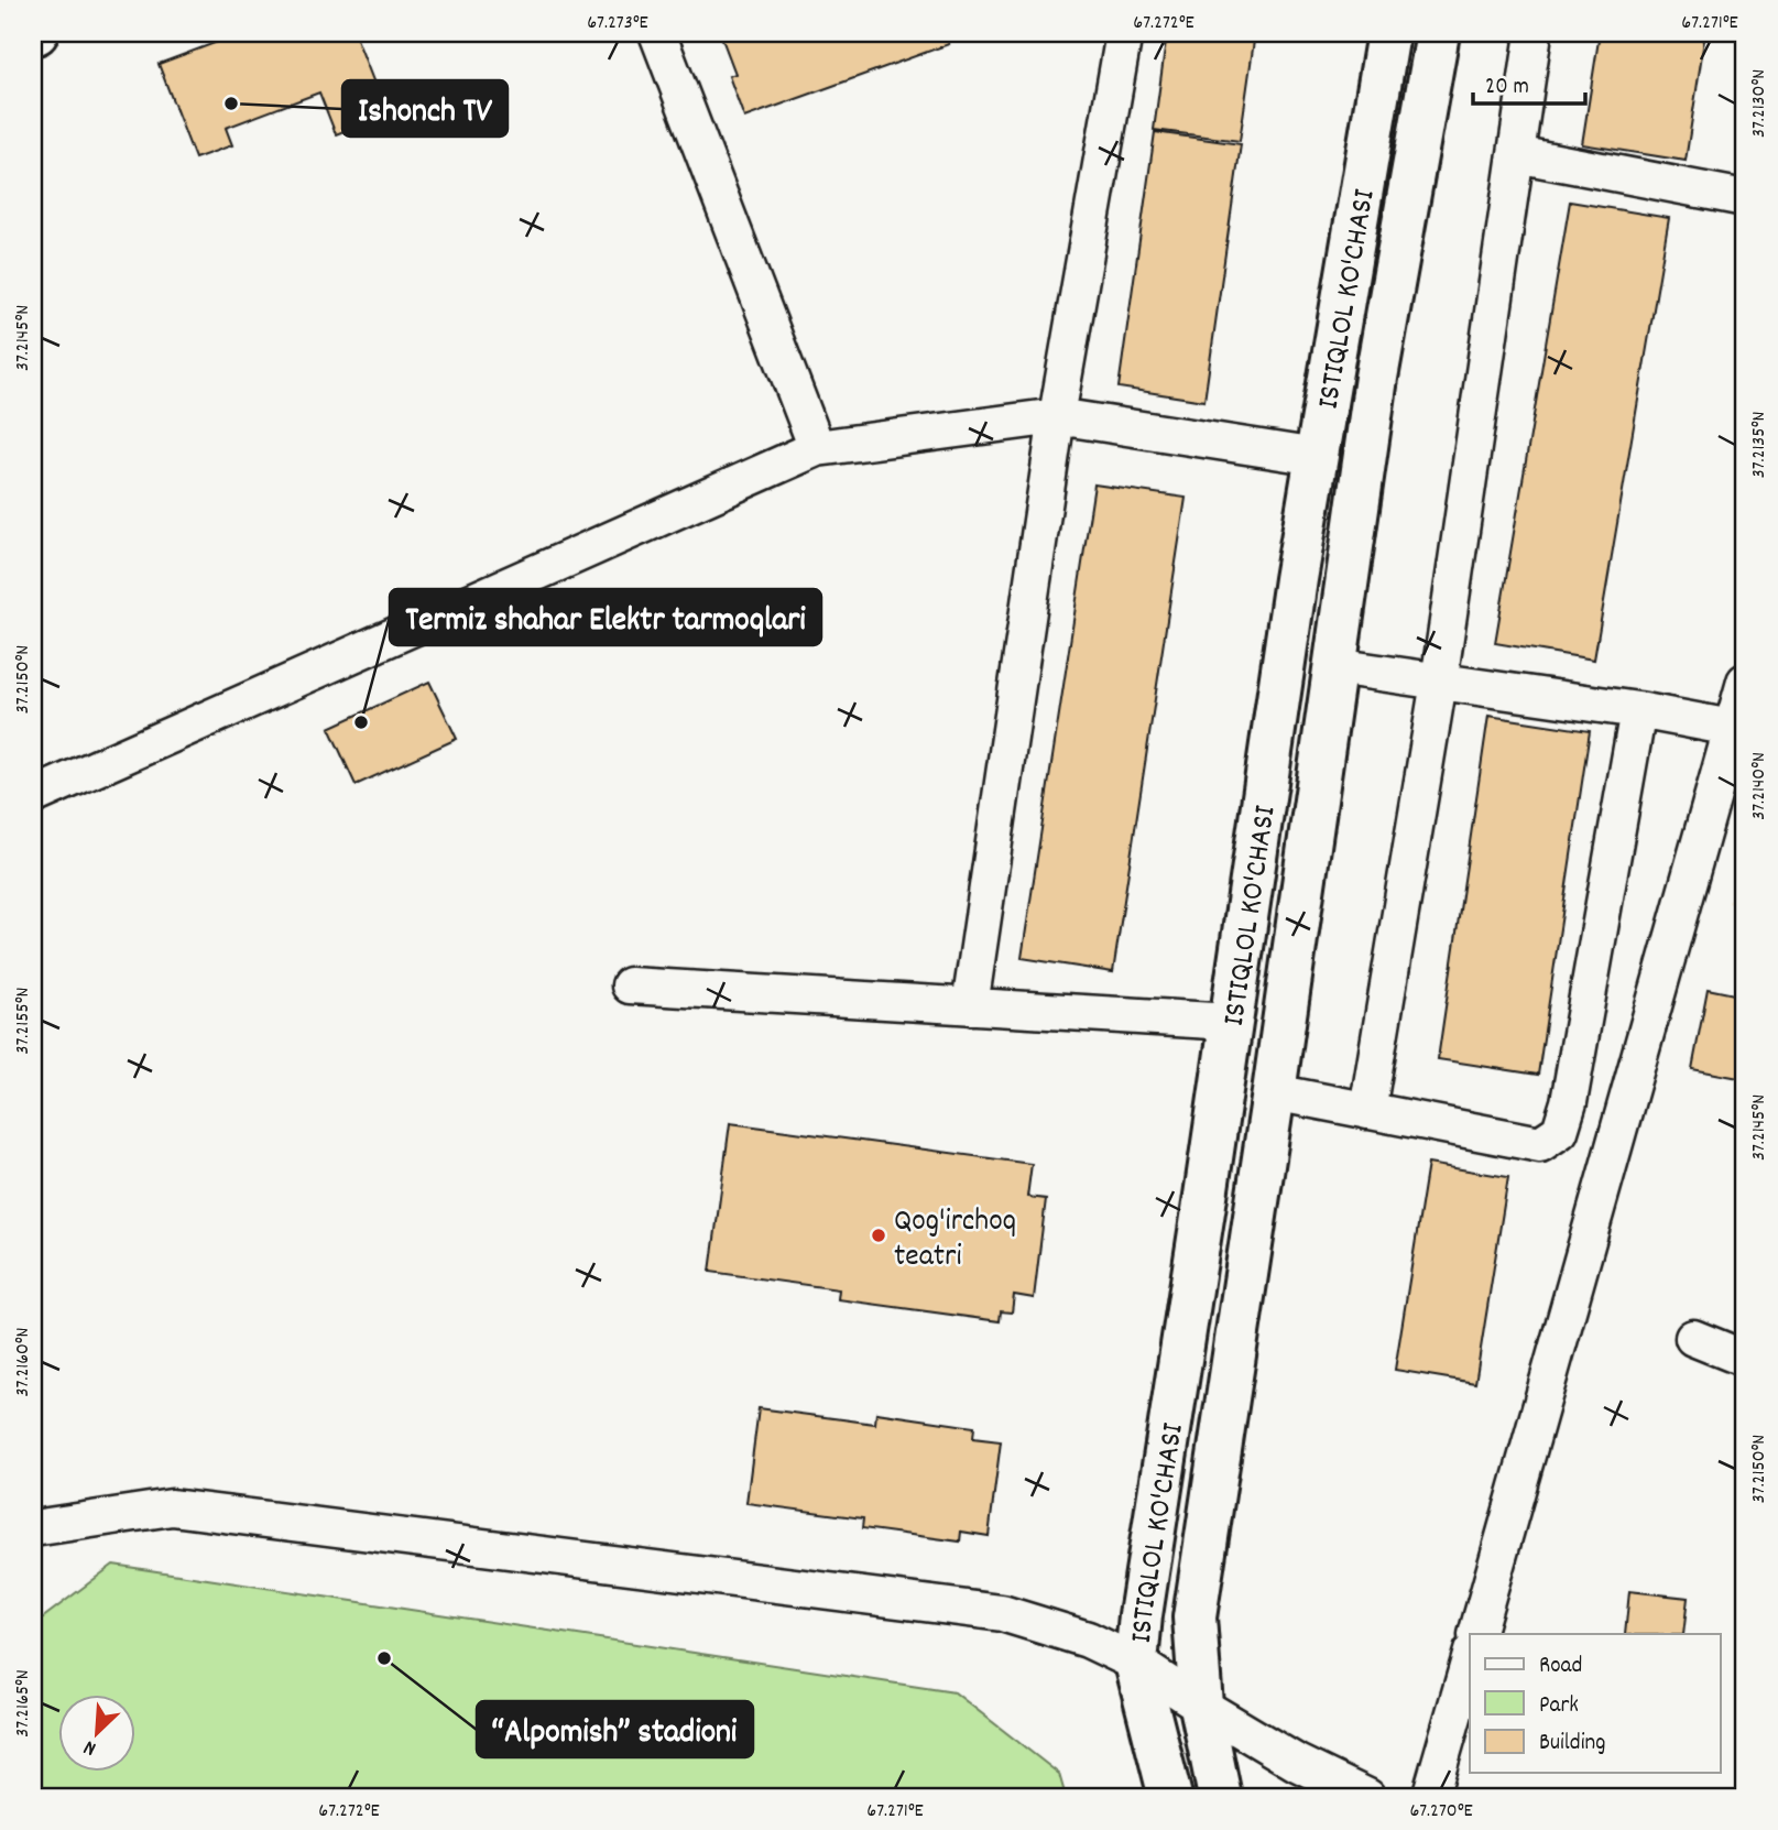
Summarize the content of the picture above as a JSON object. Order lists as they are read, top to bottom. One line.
{"streets":{"main road":["ISTIQLOL KO'CHASI"]},"places":["Ishonch TV","Termiz shahar Elektr tarmoqlari","Qog'irchoq teatri","“Alpomish” stadioni"],"legend":["Road","Park","Building"],"scale_bar":"20 m","north":"bottom left","coordinates":["67.273°E","67.272°E","67.271°E","37.2130°N","37.2145°N","37.2135°N","37.2150°N","37.2140°N","37.2155°N","37.2160°N","37.2165°N","67.270°E"]}
